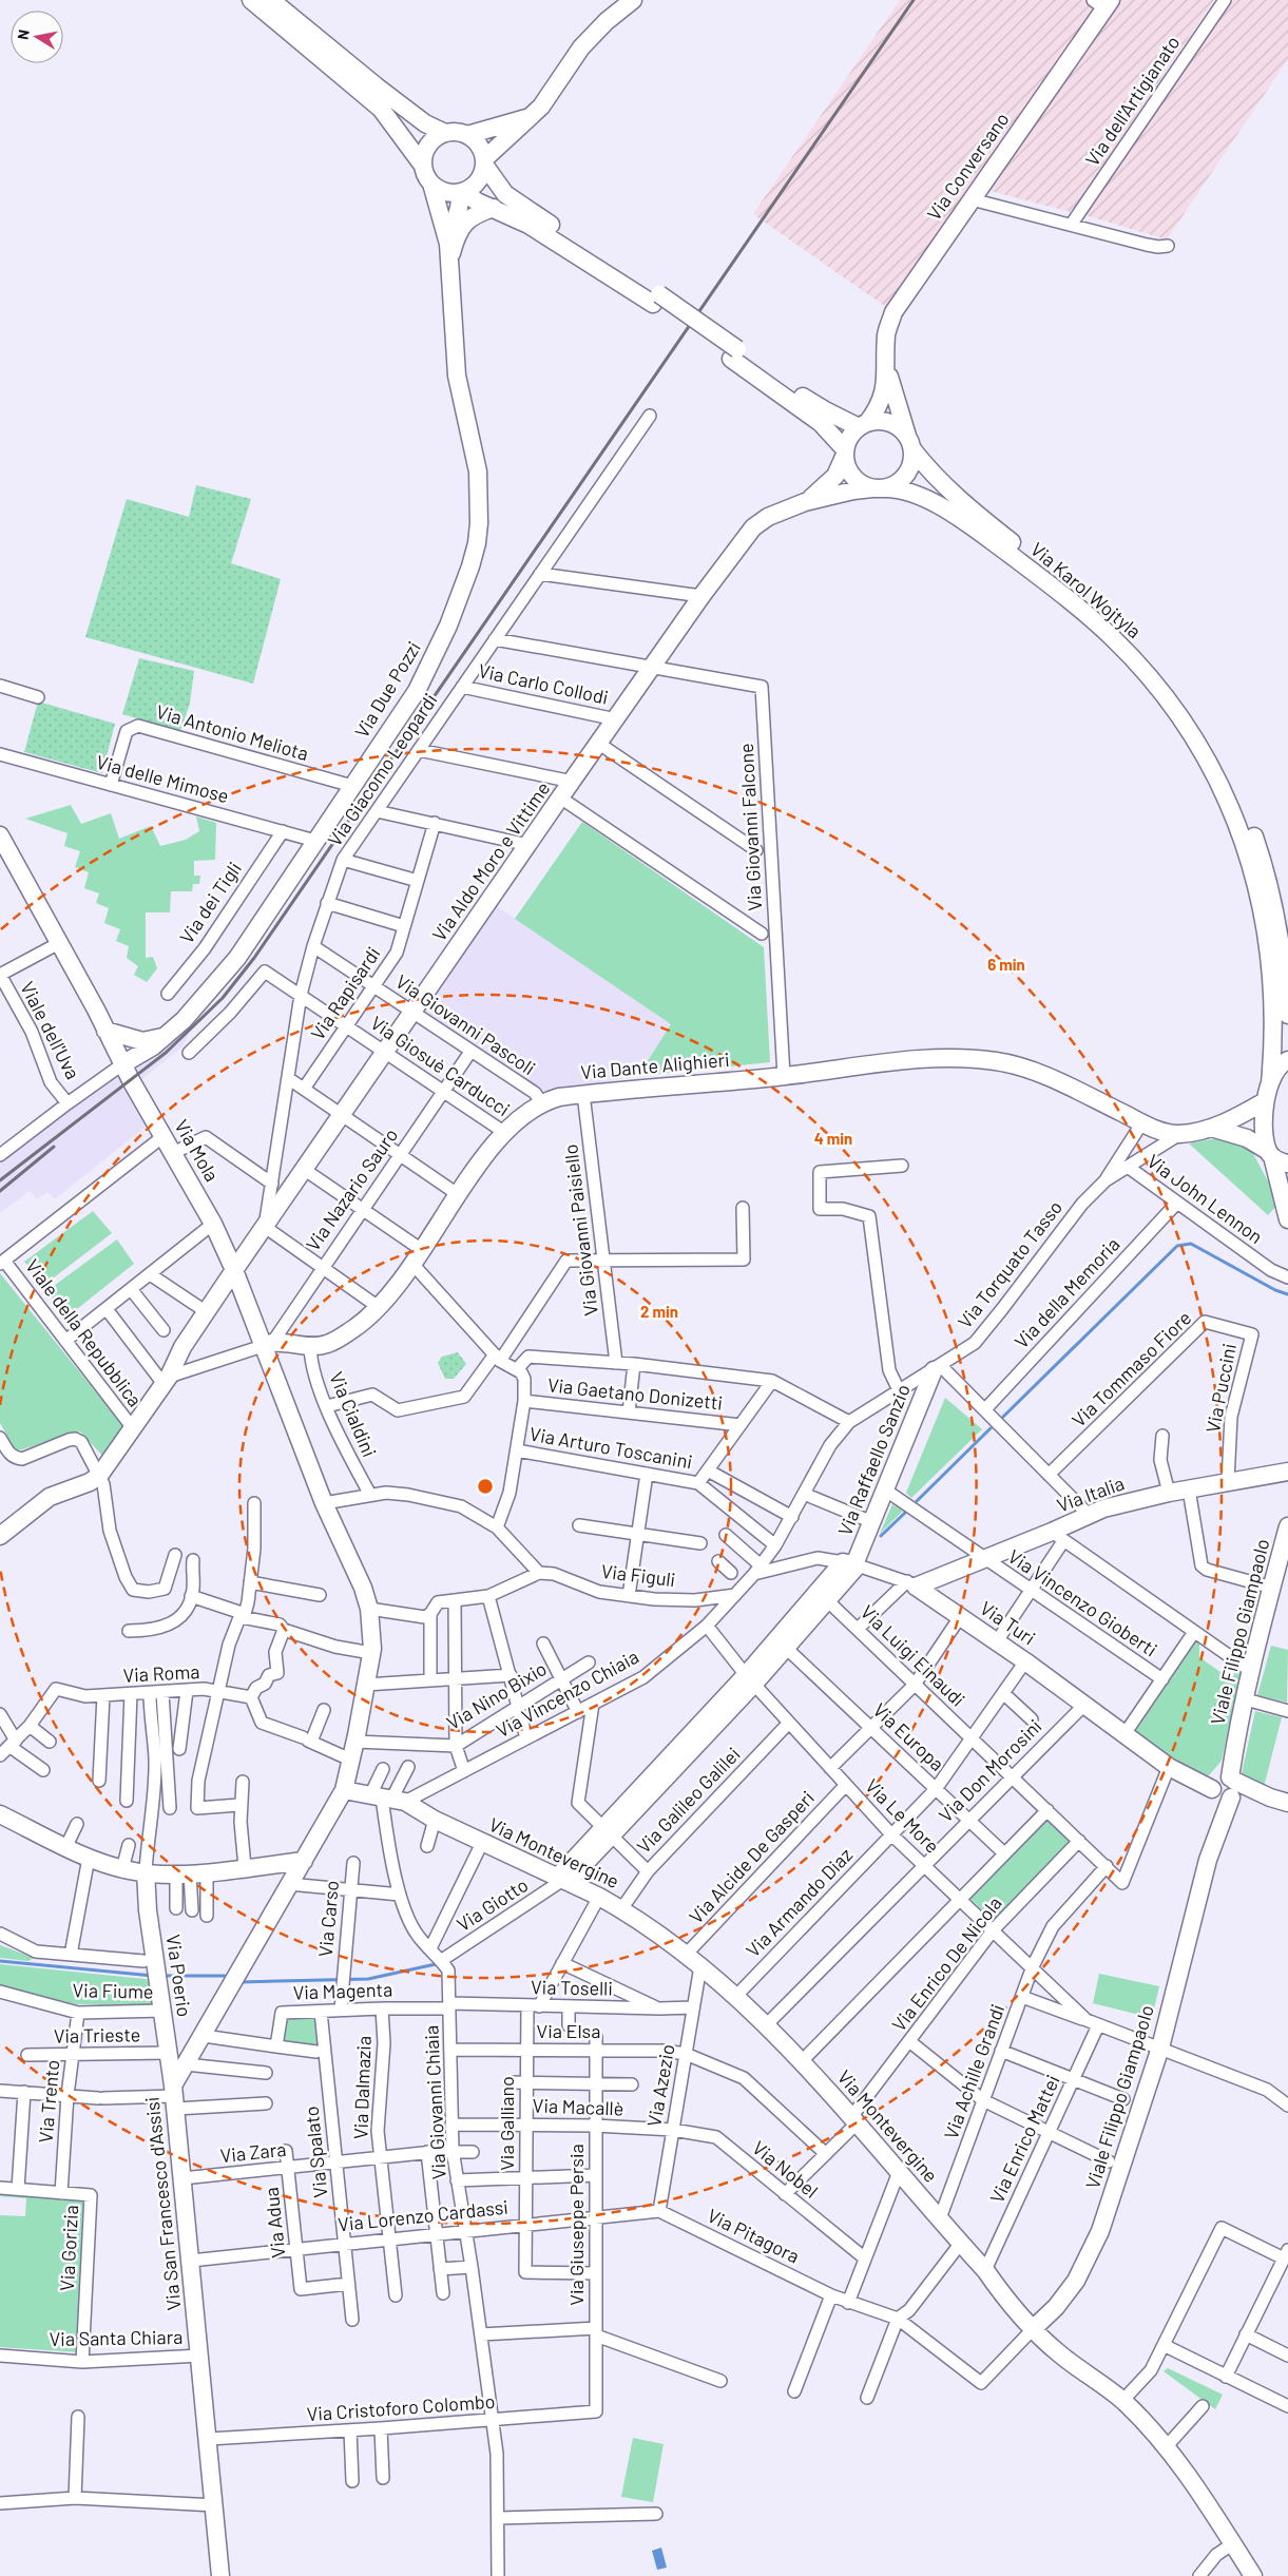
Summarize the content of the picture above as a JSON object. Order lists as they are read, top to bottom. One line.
{"streets":{"street":["Via dell'Artigianato","Via Conversano","Via Karol Wojtyla","Via Carlo Collodi","Via Due Pozzi","Via Antonio Meliota","Via Giacomo Leopardi","Via delle Mimose","Via Giovanni Falcone","Via Aldo Moro e Vittime","Via dei Tigli","Via Rapisardi","Via Giovanni Pascoli","Viale dell'Uva","Via Giosuè Carducci","Via Dante Alighieri","Via Mola","Via Nazario Sauro","Via John Lennon","Via Giovanni Paisiello","Via Torquato Tasso","Via della Memoria","Viale della Repubblica","Via Tommaso Fiore","Via Puccini","Via Gaetano Donizetti","Via Cialdini","Via Arturo Toscanini","Via Raffaello Sanzio","Via Italia","Via Figuli","Via Vincenzo Gioberti","Via Turi","Viale Filippo Giampaolo","Via Luigi Einaudi","Via Roma","Via Vincenzo Chiaia","Via Nino Bixio","Via Europa","Via Don Morosini","Via Galileo Galilei","Via Le More","Via Montevergine","Via Alcide De Gasperi","Via Armando Diaz","Via Giotto","Via Carso","Via Enrico De Nicola","Via Poerio","Via Toselli","Via Fiume","Via Magenta","Via Elsa","Via Trieste","Via Achille Grandi","Via Azezio","Via Dalmazia","Via Trento","Via Giovanni Chiaia","Via Macallè","Via Galliano","Via Enrico Mattei","Via Spalato","Via Zara","Via Nobel","Via San Francesco d'Assisi","Via Lorenzo Cardassi","Via Adua","Via Giuseppe Persia","Via Pitagora","Via Gorizia","Via Santa Chiara","Via Cristoforo Colombo"]},"crossings":[["Via Karol Wojtyla","Via Aldo Moro e Vittime"],["Via Carlo Collodi","Via Giacomo Leopardi"],["Via Carlo Collodi","Via Aldo Moro e Vittime"],["Via Due Pozzi","Via Antonio Meliota"],["Via Due Pozzi","Via delle Mimose"],["Via Due Pozzi","Via Mola"],["Via Antonio Meliota","Via delle Mimose"],["Via Giacomo Leopardi","Via Aldo Moro e Vittime"],["Via Giacomo Leopardi","Via Giovanni Pascoli"],["Via Giacomo Leopardi","Via Giosuè Carducci"],["Via delle Mimose","Via dei Tigli"],["Via Giovanni Falcone","Via Aldo Moro e Vittime"],["Via Giovanni Falcone","Via Dante Alighieri"],["Via Aldo Moro e Vittime","Via Giovanni Pascoli"],["Via Aldo Moro e Vittime","Via Giosuè Carducci"],["Via Aldo Moro e Vittime","Via Mola"],["Via Aldo Moro e Vittime","Viale della Repubblica"],["Via Rapisardi","Via Giovanni Pascoli"],["Via Rapisardi","Via Giosuè Carducci"],["Via Giovanni Pascoli","Via Dante Alighieri"],["Via Giovanni Pascoli","Via Nazario Sauro"],["Via Giosuè Carducci","Via Dante Alighieri"],["Via Giosuè Carducci","Via Nazario Sauro"],["Via Dante Alighieri","Via Mola"],["Via Dante Alighieri","Via Nazario Sauro"],["Via Dante Alighieri","Via Giovanni Paisiello"],["Via Dante Alighieri","Via Torquato Tasso"],["Via Dante Alighieri","Via Cialdini"],["Via Mola","Via Nazario Sauro"],["Via Mola","Via San Francesco d'Assisi"],["Via John Lennon","Via Torquato Tasso"],["Via John Lennon","Via della Memoria"],["Via Torquato Tasso","Via Raffaello Sanzio"],["Via Torquato Tasso","Via Turi"],["Via Torquato Tasso","Via Vincenzo Chiaia"],["Via Tommaso Fiore","Via Puccini"],["Via Puccini","Via Italia"],["Via Raffaello Sanzio","Via Vincenzo Gioberti"],["Via Raffaello Sanzio","Via Turi"],["Via Italia","Via Vincenzo Gioberti"],["Via Italia","Via Turi"],["Via Figuli","Via Vincenzo Chiaia"],["Via Turi","Viale Filippo Giampaolo"],["Via Turi","Via Luigi Einaudi"],["Via Turi","Via Vincenzo Chiaia"],["Via Turi","Via Don Morosini"],["Via Turi","Via Armando Diaz"],["Viale Filippo Giampaolo","Via Le More"],["Viale Filippo Giampaolo","Via Montevergine"],["Viale Filippo Giampaolo","Via Pitagora"],["Via Luigi Einaudi","Via Don Morosini"],["Via Luigi Einaudi","Via Armando Diaz"],["Via Luigi Einaudi","Via Enrico De Nicola"],["Via Luigi Einaudi","Via Achille Grandi"],["Via Vincenzo Chiaia","Via Le More"],["Via Vincenzo Chiaia","Via Montevergine"],["Via Vincenzo Chiaia","Via Giovanni Chiaia"],["Via Nino Bixio","Via San Francesco d'Assisi"],["Via Europa","Via Don Morosini"],["Via Europa","Via Armando Diaz"],["Via Don Morosini","Via Le More"],["Via Don Morosini","Via Montevergine"],["Via Galileo Galilei","Via Le More"],["Via Galileo Galilei","Via Montevergine"],["Via Le More","Via Alcide De Gasperi"],["Via Le More","Via Armando Diaz"],["Via Le More","Via Enrico De Nicola"],["Via Le More","Via Achille Grandi"],["Via Le More","Via Enrico Mattei"],["Via Montevergine","Via Alcide De Gasperi"],["Via Montevergine","Via Armando Diaz"],["Via Montevergine","Via Giotto"],["Via Montevergine","Via Enrico De Nicola"],["Via Montevergine","Via Achille Grandi"],["Via Montevergine","Via Azezio"],["Via Montevergine","Via Giovanni Chiaia"],["Via Montevergine","Via Enrico Mattei"],["Via Montevergine","Via Pitagora"],["Via Giotto","Via Giovanni Chiaia"],["Via Carso","Via Magenta"],["Via Enrico De Nicola","Via Elsa"],["Via Enrico De Nicola","Via Nobel"],["Via Poerio","Via Fiume"],["Via Poerio","Via Trieste"],["Via Poerio","Via San Francesco d'Assisi"],["Via Toselli","Via Magenta"],["Via Toselli","Via Azezio"],["Via Toselli","Via Giovanni Chiaia"],["Via Toselli","Via Galliano"],["Via Fiume","Via Trento"],["Via Magenta","Via Dalmazia"],["Via Magenta","Via Giovanni Chiaia"],["Via Magenta","Via Spalato"],["Via Elsa","Via Azezio"],["Via Elsa","Via Giovanni Chiaia"],["Via Elsa","Via Galliano"],["Via Elsa","Via Giuseppe Persia"],["Via Trieste","Via Trento"],["Via Azezio","Via Macallè"],["Via Azezio","Via Nobel"],["Via Azezio","Via Lorenzo Cardassi"],["Via Azezio","Via Pitagora"],["Via Dalmazia","Via Zara"],["Via Dalmazia","Via Lorenzo Cardassi"],["Via Trento","Via Gorizia"],["Via Giovanni Chiaia","Via Macallè"],["Via Giovanni Chiaia","Via Zara"],["Via Giovanni Chiaia","Via Lorenzo Cardassi"],["Via Giovanni Chiaia","Via Cristoforo Colombo"],["Via Macallè","Via Galliano"],["Via Macallè","Via Nobel"],["Via Macallè","Via Giuseppe Persia"],["Via Galliano","Via Lorenzo Cardassi"],["Via Galliano","Via Giuseppe Persia"],["Via Spalato","Via Zara"],["Via Spalato","Via Lorenzo Cardassi"],["Via Spalato","Via Adua"],["Via Zara","Via San Francesco d'Assisi"],["Via Zara","Via Adua"],["Via San Francesco d'Assisi","Via Lorenzo Cardassi"],["Via San Francesco d'Assisi","Via Santa Chiara"],["Via San Francesco d'Assisi","Via Cristoforo Colombo"],["Via Lorenzo Cardassi","Via Adua"],["Via Lorenzo Cardassi","Via Giuseppe Persia"],["Via Lorenzo Cardassi","Via Pitagora"],["Via Giuseppe Persia","Via Cristoforo Colombo"],["Via Gorizia","Via Santa Chiara"]],"north":"left","rings":["6 min","4 min","2 min"]}
